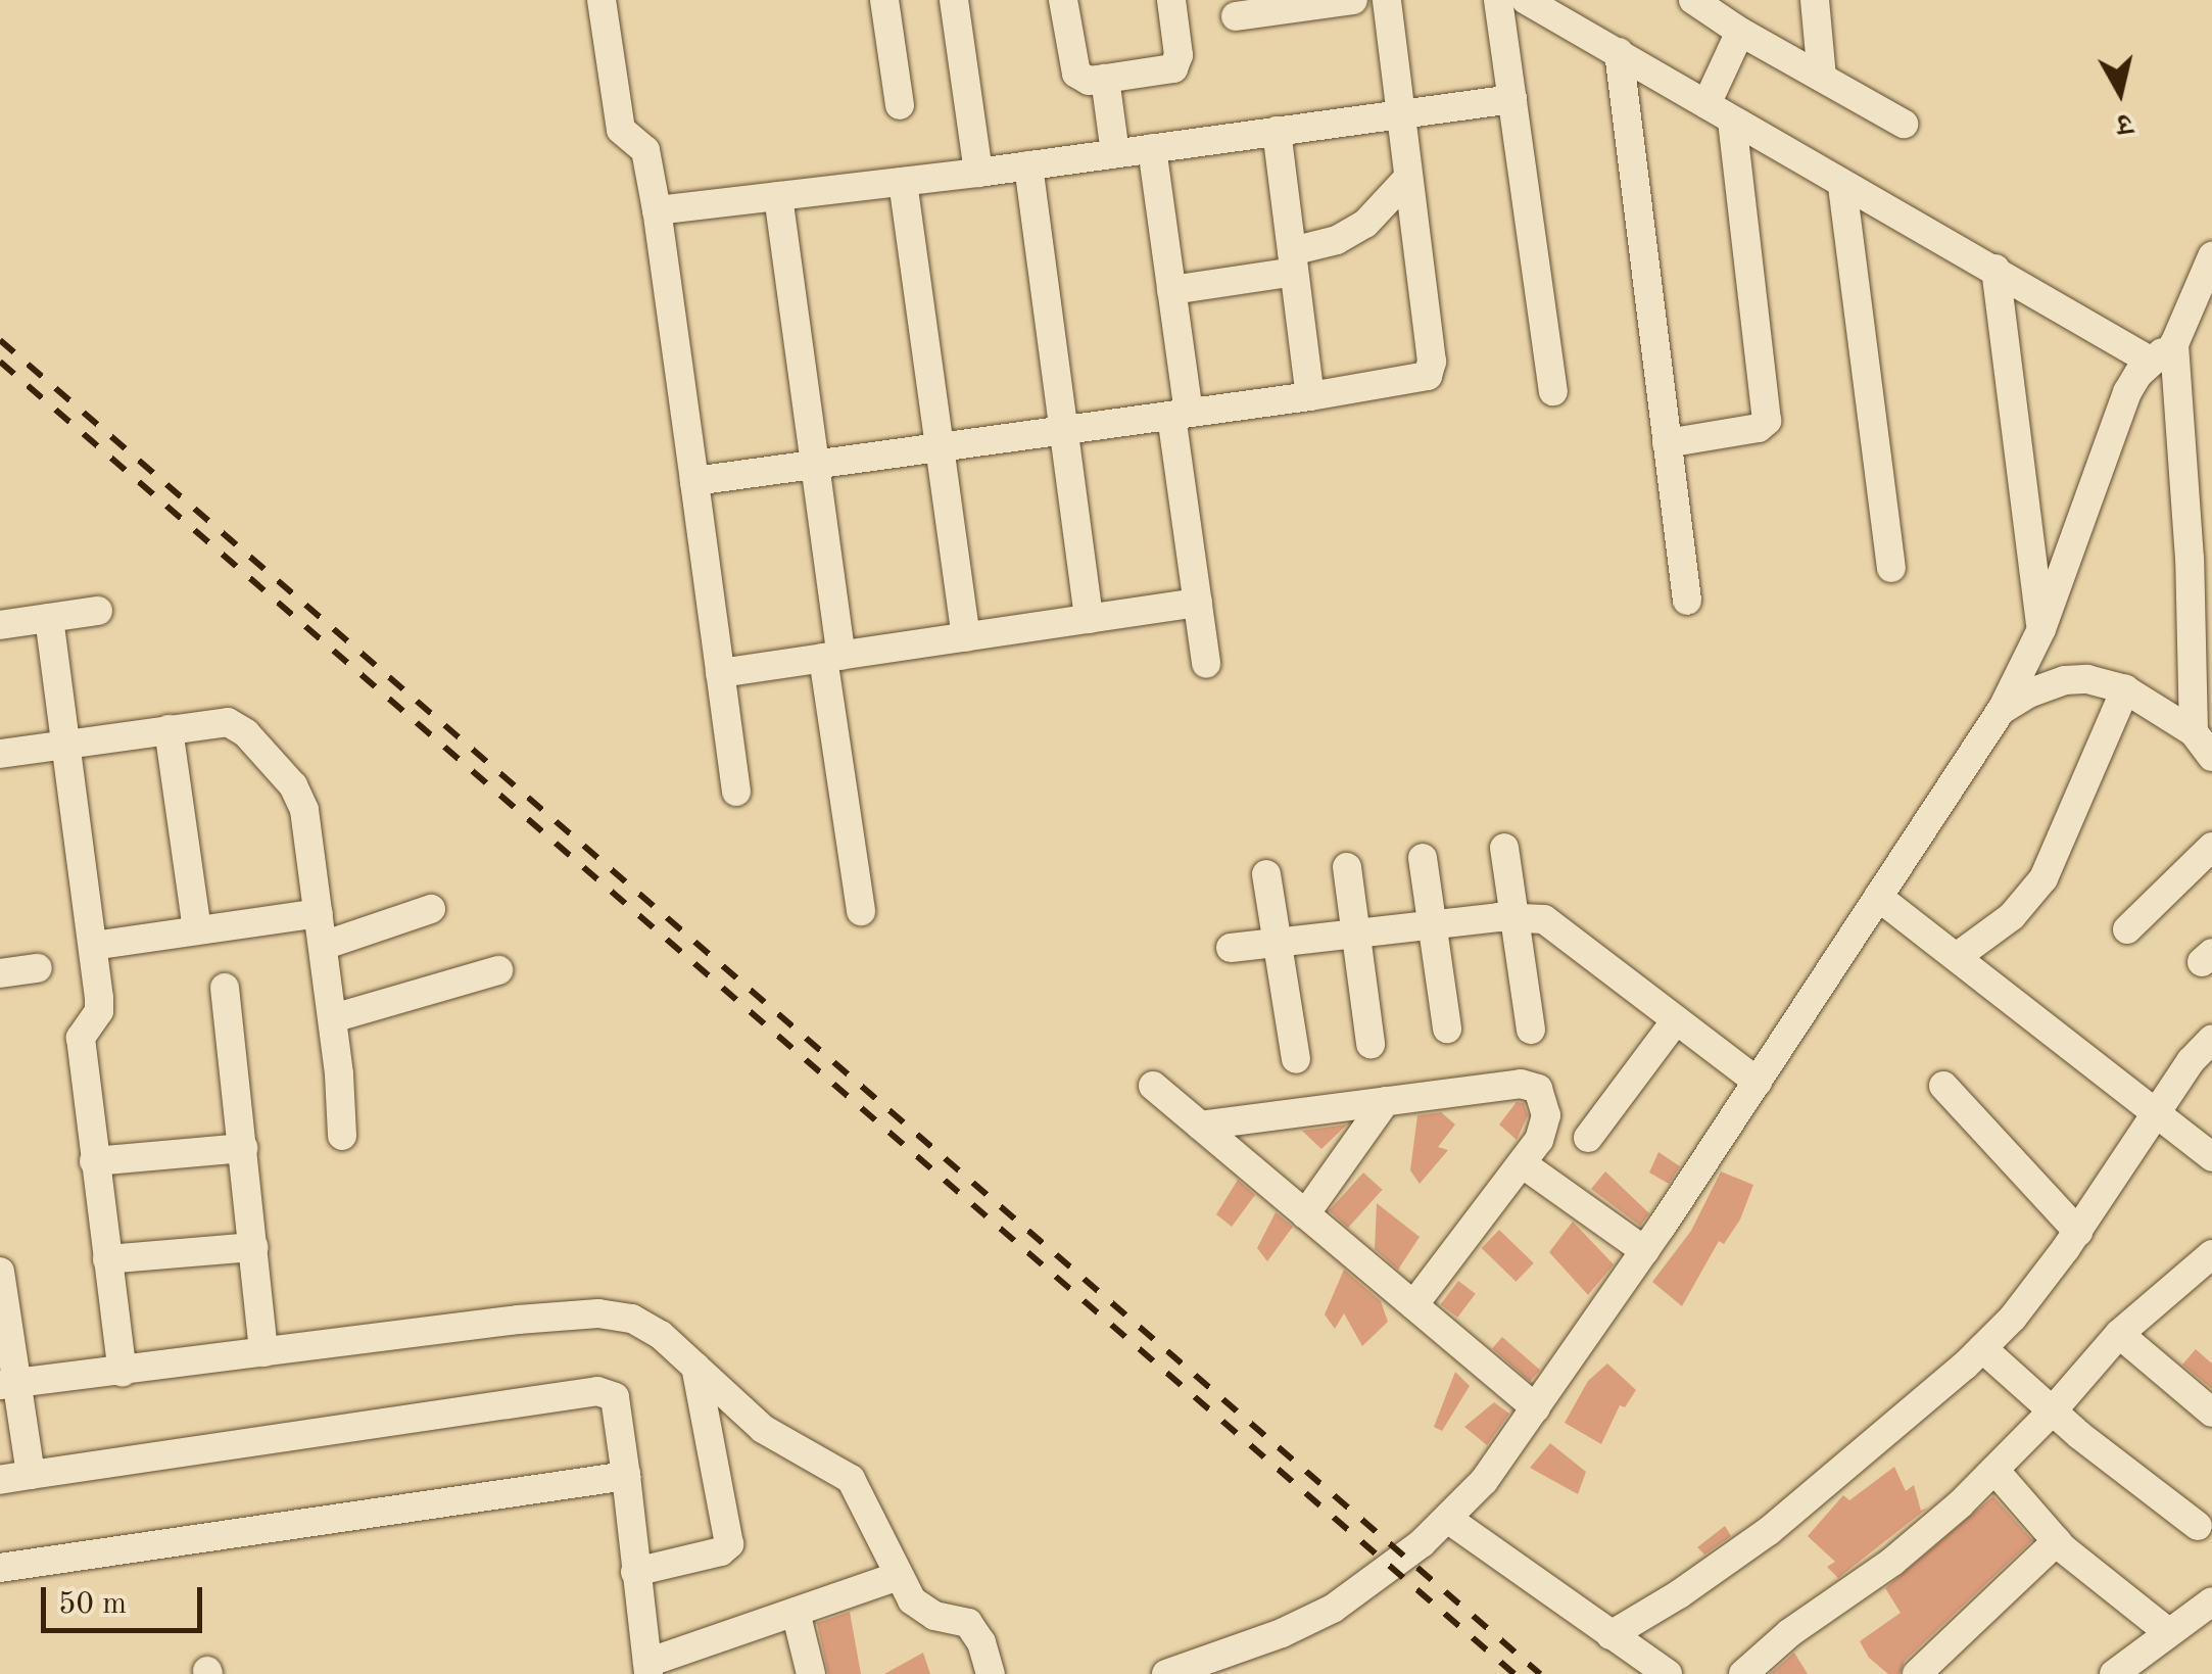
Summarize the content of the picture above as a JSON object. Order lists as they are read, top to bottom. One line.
{"scale_bar":"50 m","north":"bottom"}
